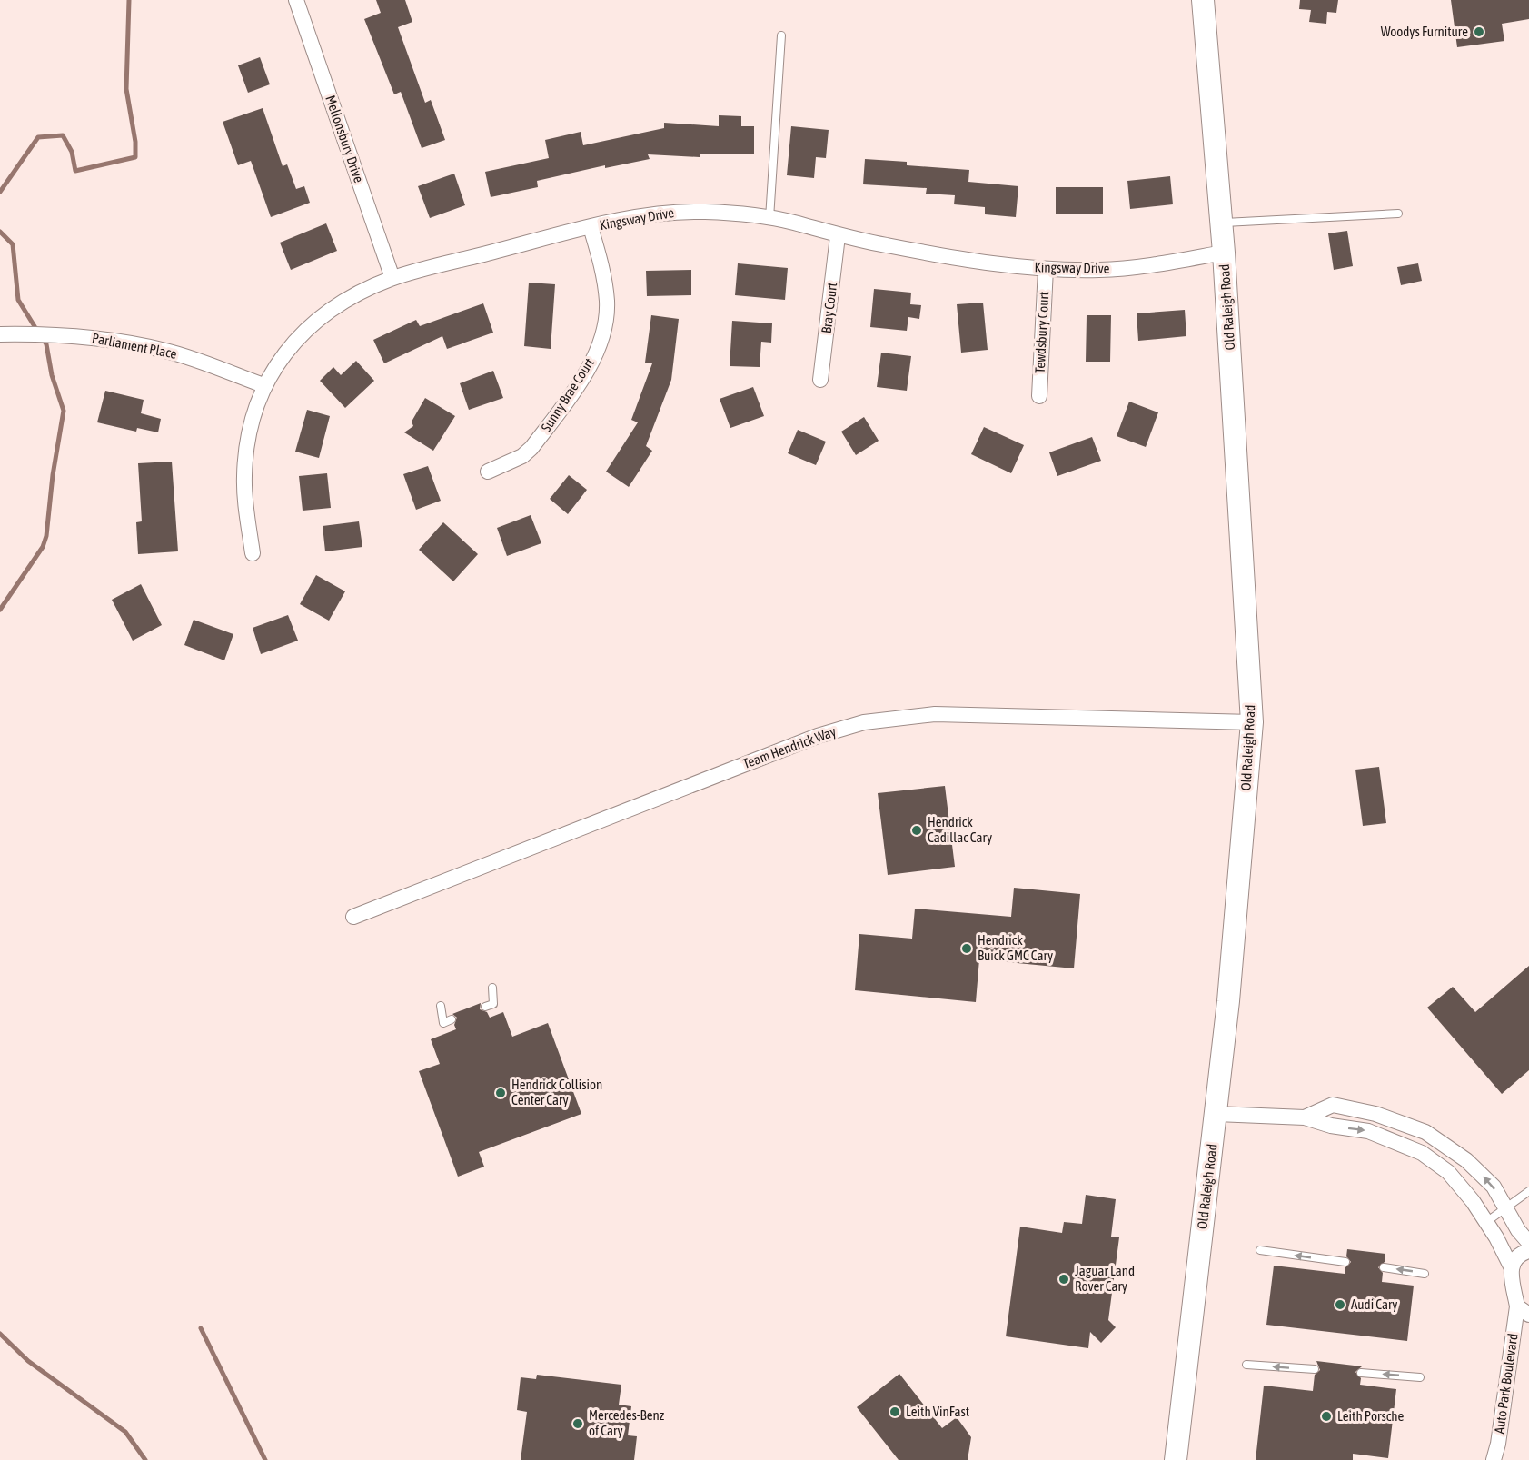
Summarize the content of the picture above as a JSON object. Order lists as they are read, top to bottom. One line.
{"streets":{"street":["Mellonsbury Drive","Kingsway Drive","Old Raleigh Road","Bray Court","Tewdsbury Court","Parliament Place","Sunny Brae Court","Team Hendrick Way","Auto Park Boulevard"]},"crossings":[["Mellonsbury Drive","Kingsway Drive"],["Kingsway Drive","Old Raleigh Road"],["Kingsway Drive","Bray Court"],["Kingsway Drive","Tewdsbury Court"],["Kingsway Drive","Parliament Place"],["Kingsway Drive","Sunny Brae Court"],["Old Raleigh Road","Team Hendrick Way"],["Old Raleigh Road","Auto Park Boulevard"]],"places":["Woodys Furniture","Hendrick Cadillac Cary","Hendrick Buick GMC Cary","Hendrick Collision Center Cary","Jaguar Land Rover Cary","Audi Cary","Leith VinFast","Leith Porsche","Mercedes-Benz of Cary"]}
